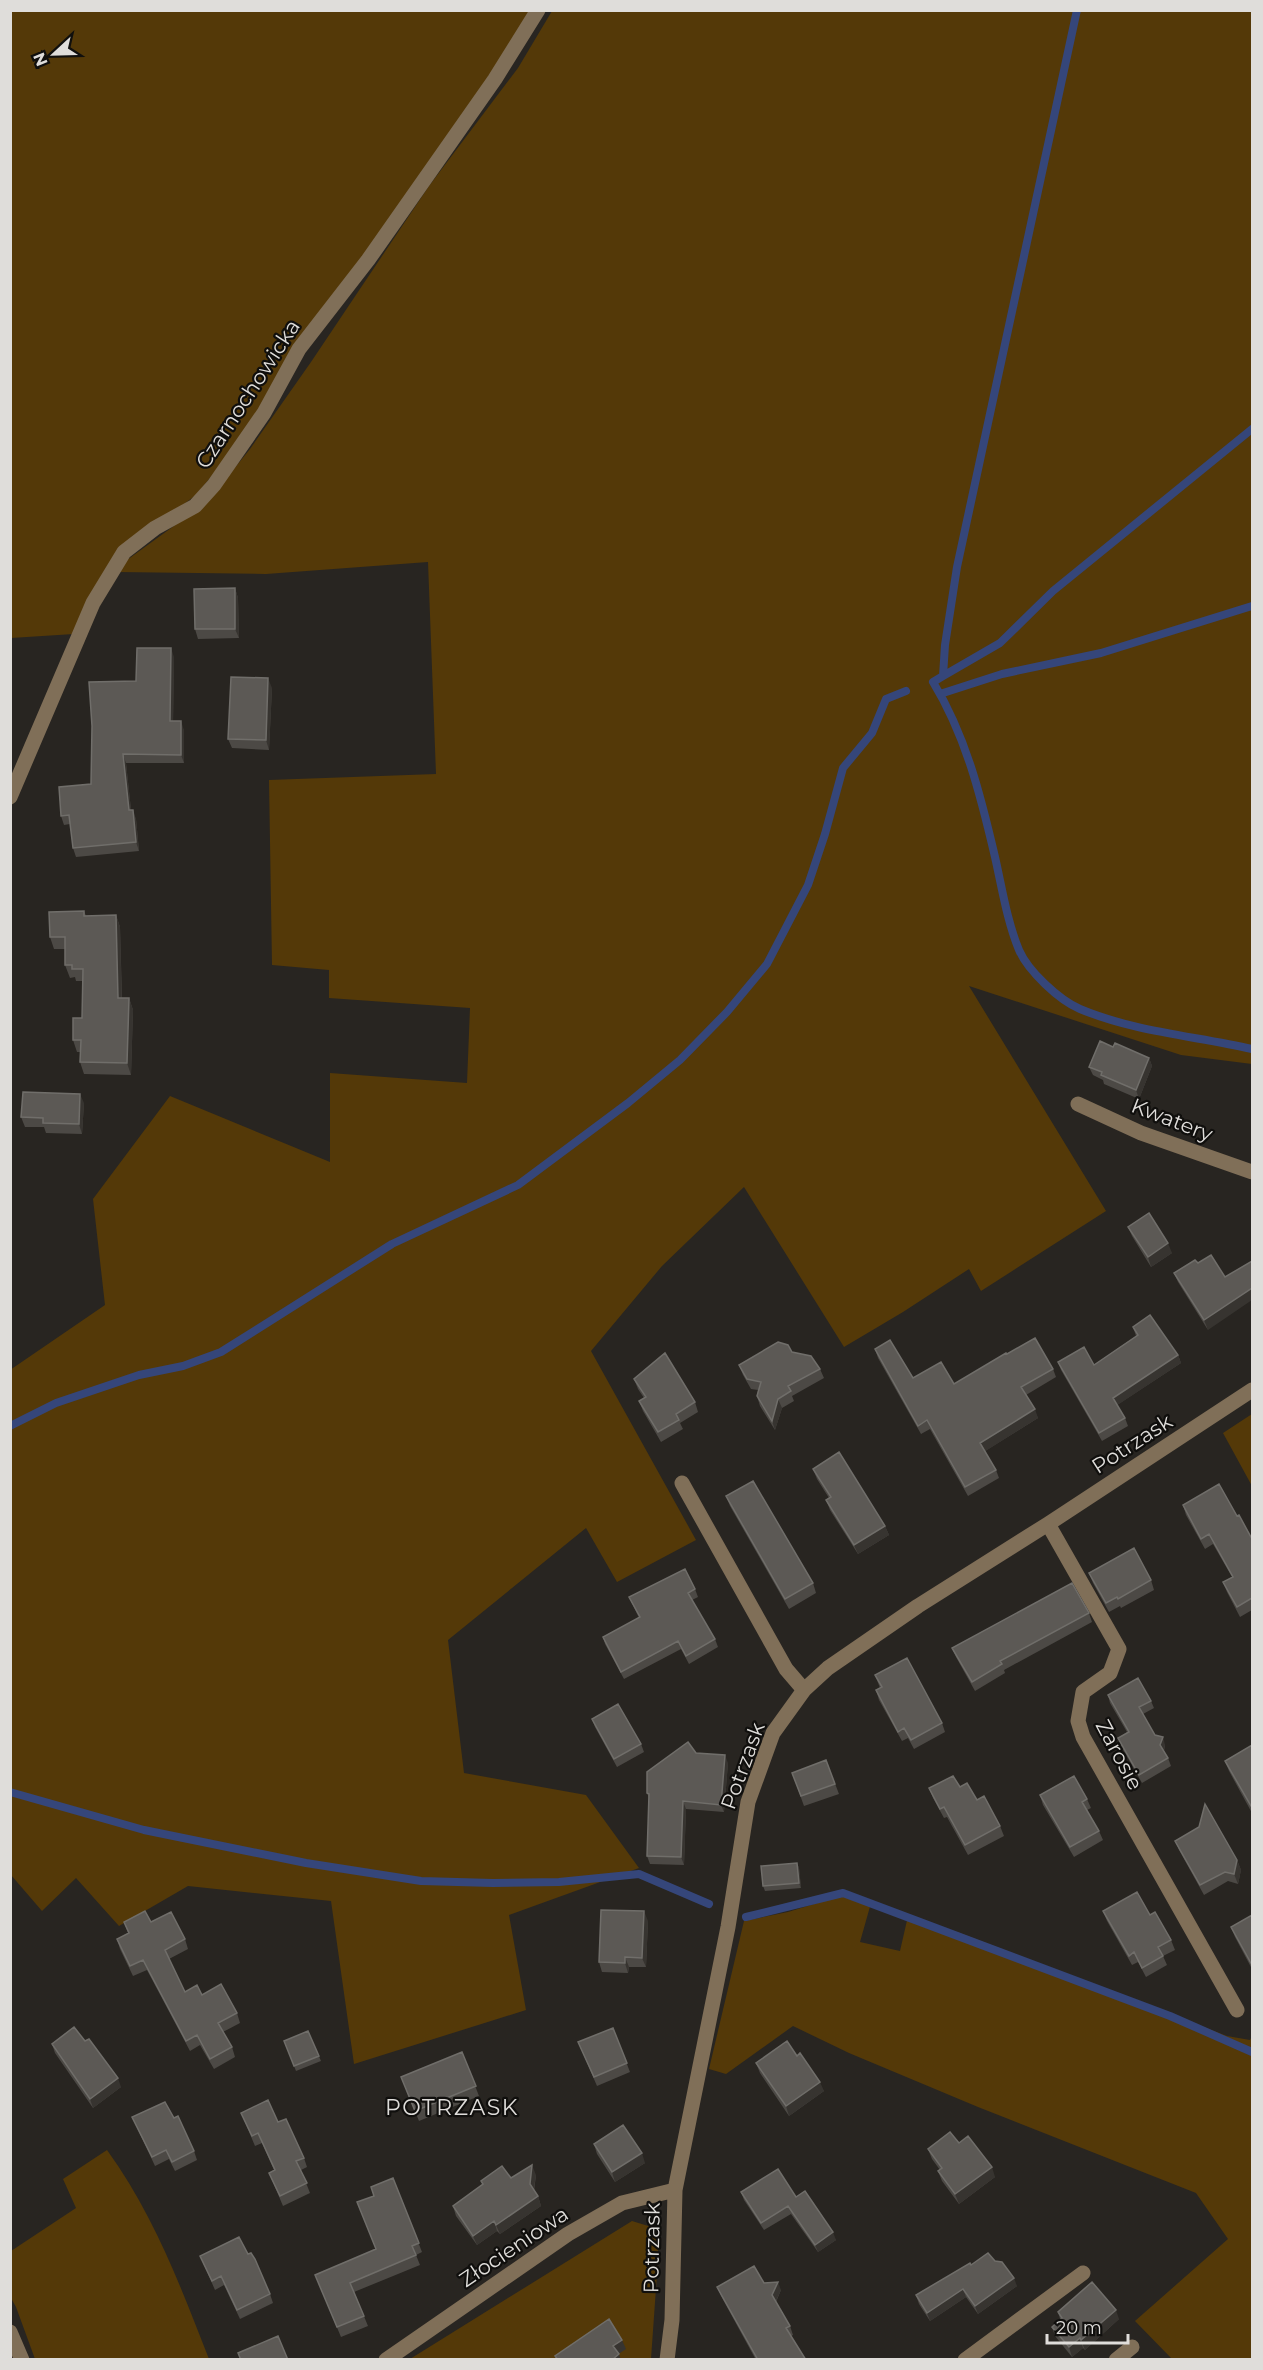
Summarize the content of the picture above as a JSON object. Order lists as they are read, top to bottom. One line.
{"streets":{"street":["Czarnochowicka","Kwatery","Potrzask","Zarosie","Złocieniowa"]},"crossings":[["Potrzask","Zarosie"],["Potrzask","Złocieniowa"]],"districts":["POTRZASK"],"scale_bar":"20 m","north":"left"}
